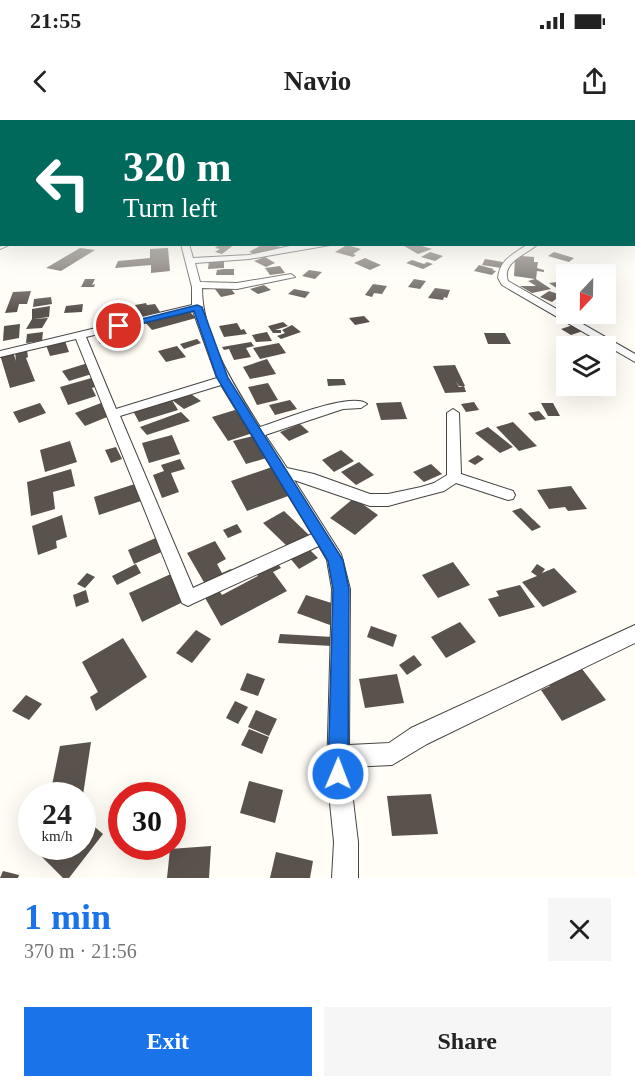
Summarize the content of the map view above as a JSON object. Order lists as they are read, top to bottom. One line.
{"north":"bottom","page":{"status":"21:55","header":"Navio","turn":["320 m","Turn left"],"speed":"24 km/h","limit":"30","heading":["1 min","370 m · 21:56"],"buttons":["Exit","Share"]}}
